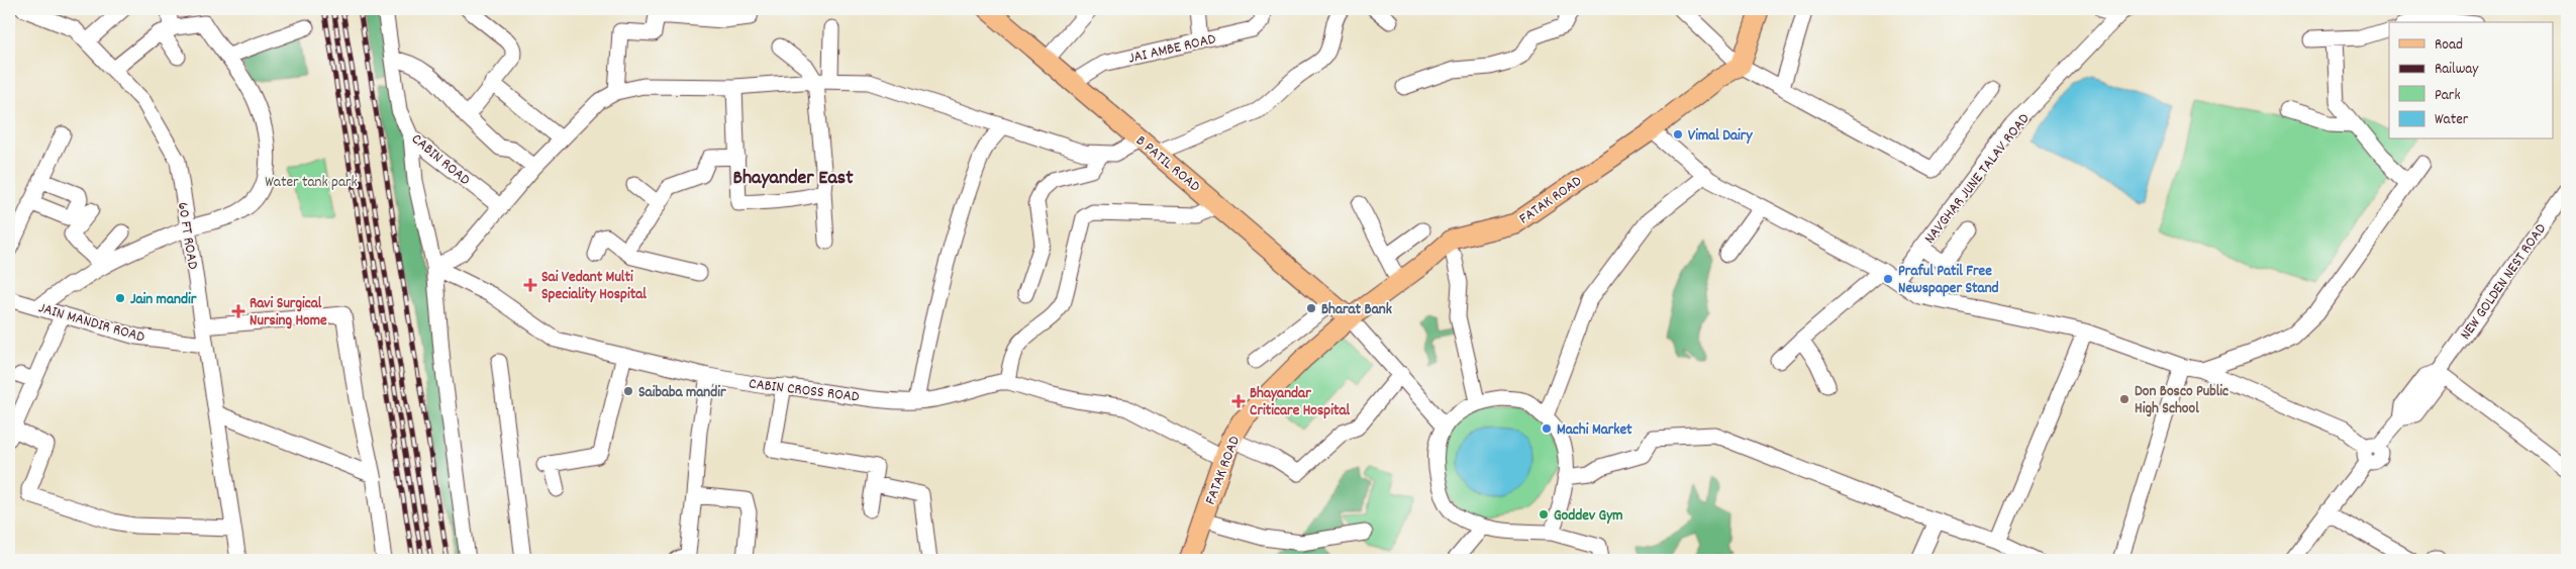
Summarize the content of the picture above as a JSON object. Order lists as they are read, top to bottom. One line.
{"streets":{"main road":["B PATIL ROAD","FATAK ROAD"],"street":["JAI AMBE ROAD","CABIN ROAD","NAVGHAR JUNE TALAV ROAD","60 FT ROAD","NEW GOLDEN NEST ROAD","JAIN MANDIR ROAD","CABIN CROSS ROAD"]},"crossings":[["JAI AMBE ROAD","B PATIL ROAD"],["B PATIL ROAD","FATAK ROAD"],["FATAK ROAD","CABIN CROSS ROAD"],["60 FT ROAD","JAIN MANDIR ROAD"]],"districts":["Bhayander East"],"parks":["Water tank park"],"places":{"other":["Vimal Dairy","Praful Patil Free Newspaper Stand","Jain mandir","Bharat Bank","Saibaba mandir","Don Bosco Public High School","Machi Market","Goddev Gym"],"health":["Sai Vedant Multi Speciality Hospital","Ravi Surgical Nursing Home","Bhayandar Criticare Hospital"]},"legend":["Road","Railway","Park","Water"]}
